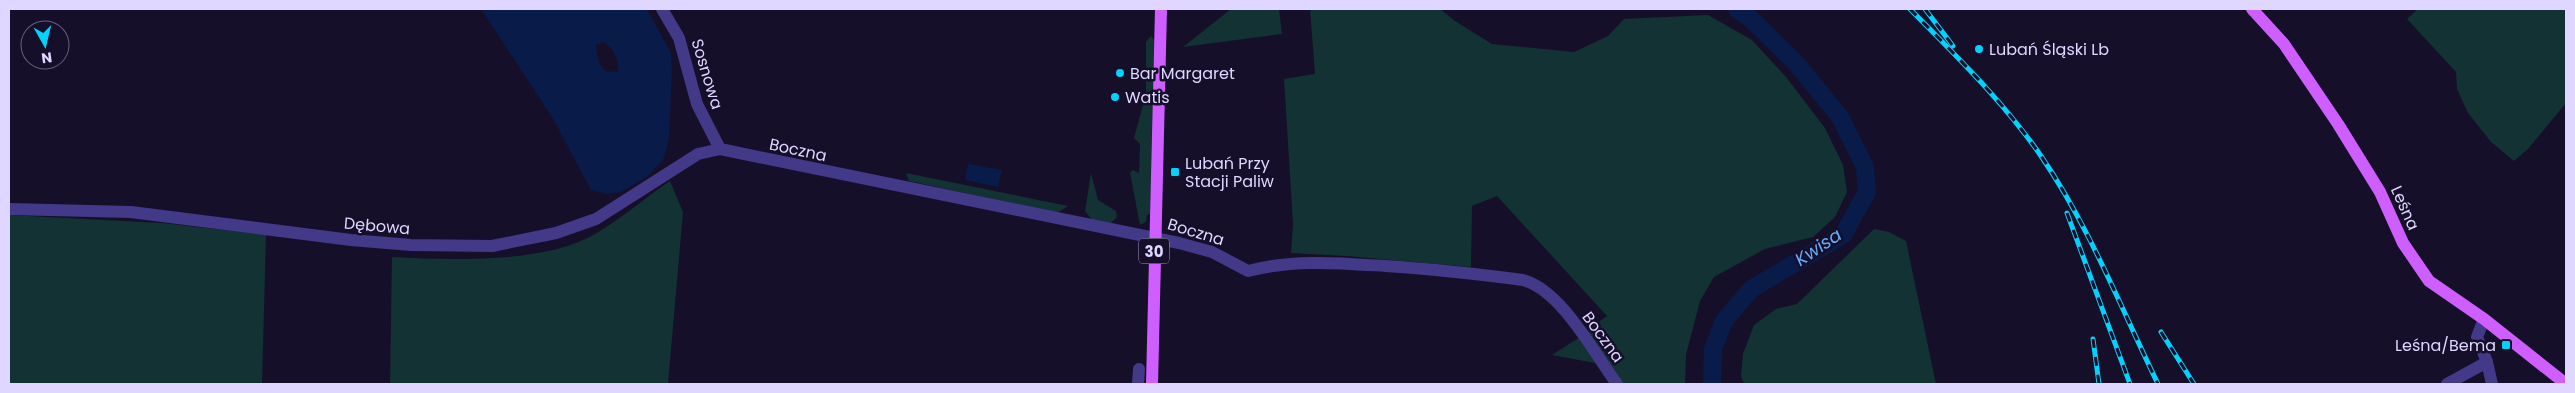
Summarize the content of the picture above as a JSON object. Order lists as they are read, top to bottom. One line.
{"streets":{"main road":["Leśna","30"],"street":["Sosnowa","Boczna","Dębowa"]},"crossings":[["Sosnowa","Boczna"],["Sosnowa","Dębowa"],["Boczna","Dębowa"],["Boczna","30"]],"water":["Kwisa"],"places":{"other":["Lubań Śląski Lb","Bar Margaret","Watis"],"transit":["Lubań Przy Stacji Paliw","Leśna/Bema"]},"north":"bottom"}
